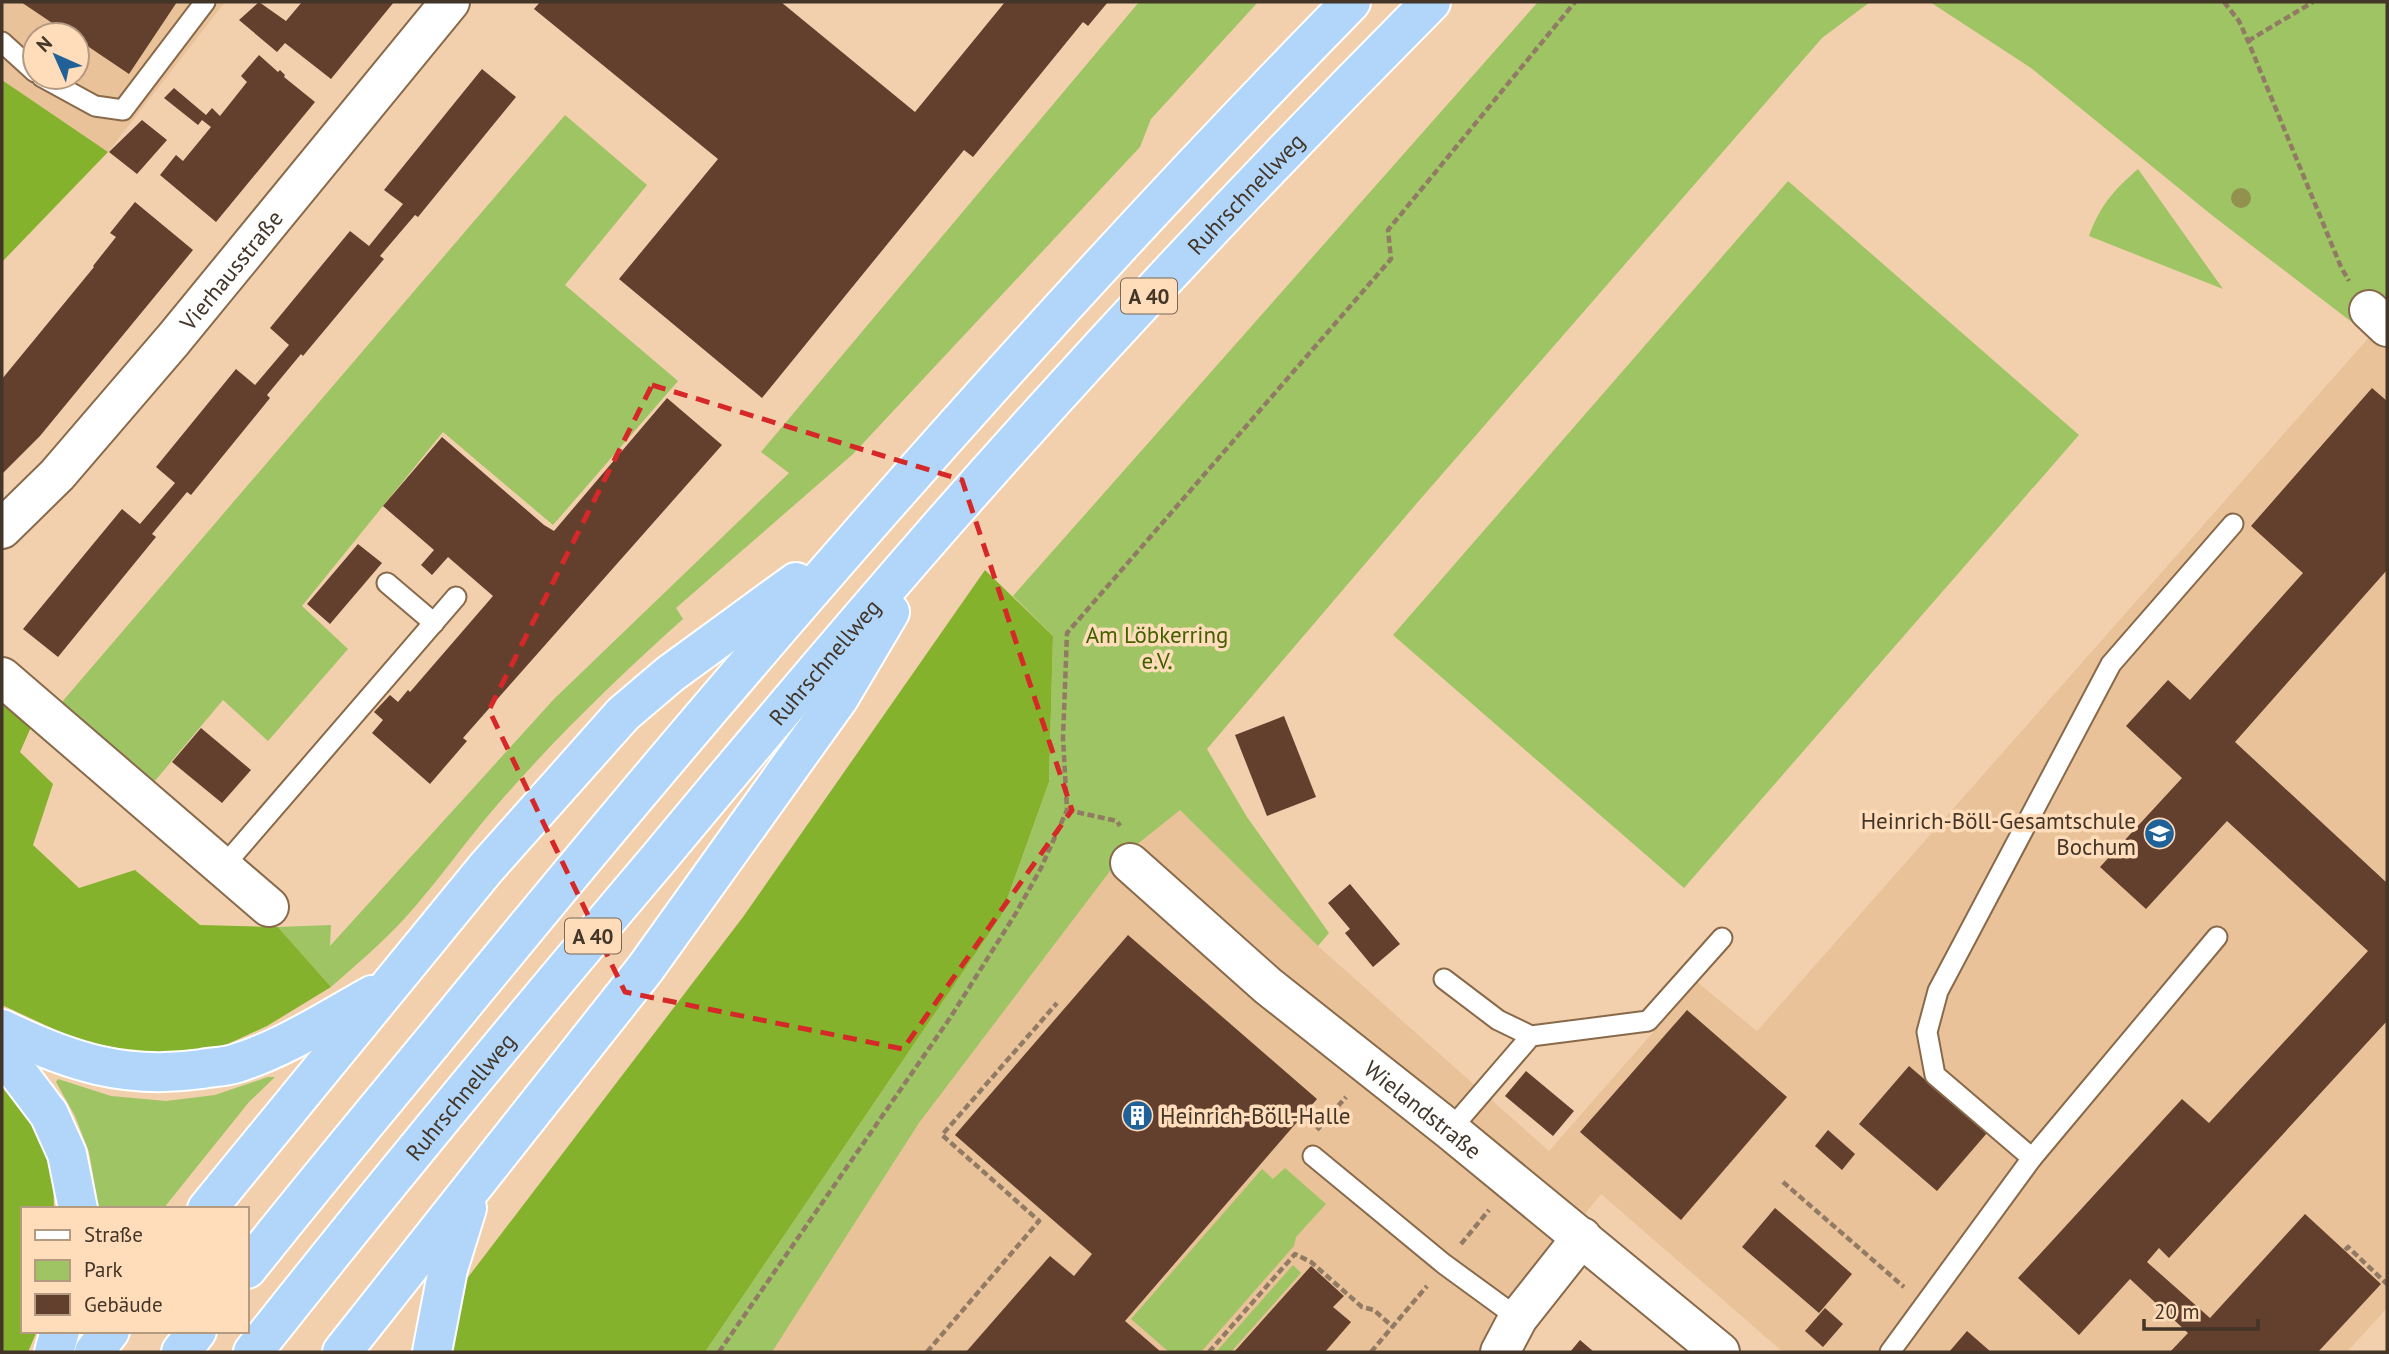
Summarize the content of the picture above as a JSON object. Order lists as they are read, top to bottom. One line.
{"streets":{"highway":["Ruhrschnellweg","A 40"],"street":["Vierhausstraße","Wielandstraße"]},"parks":["Am Löbkerring e.V."],"places":{"school or university":["Heinrich-Böll-Gesamtschule Bochum"],"building":["Heinrich-Böll-Halle"]},"legend":["Straße","Park","Gebäude"],"scale_bar":"20 m","north":"top left"}
